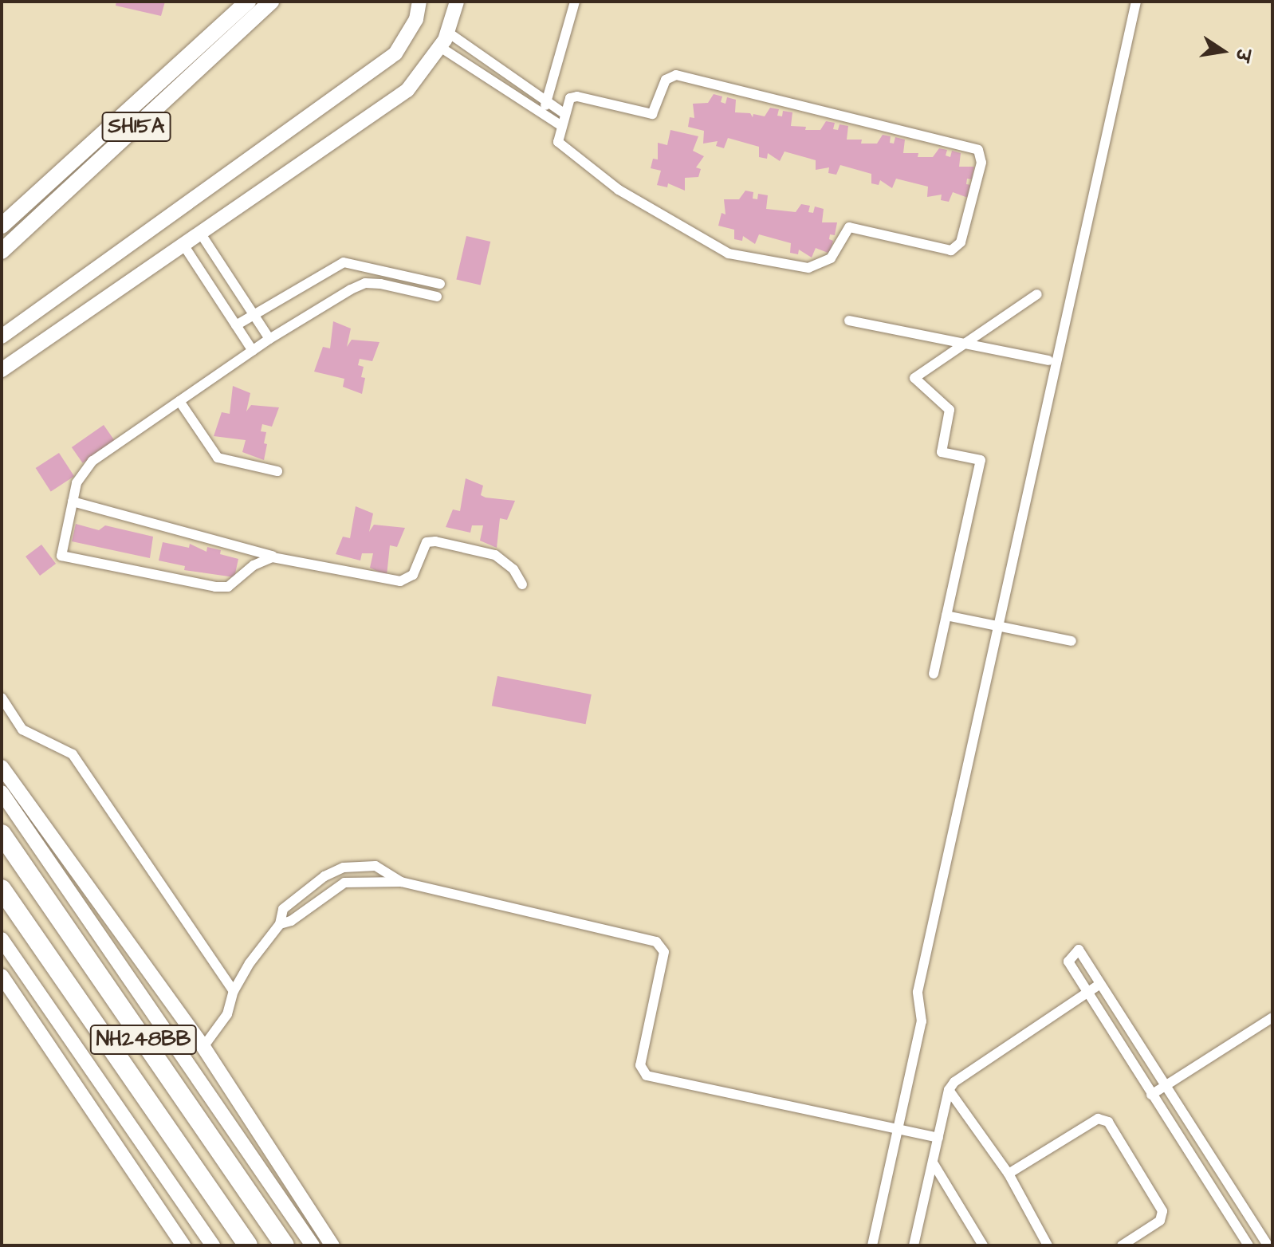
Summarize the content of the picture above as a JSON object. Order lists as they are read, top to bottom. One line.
{"streets":{"highway":["NH248BB"],"main road":["SH15A"]},"north":"right"}
